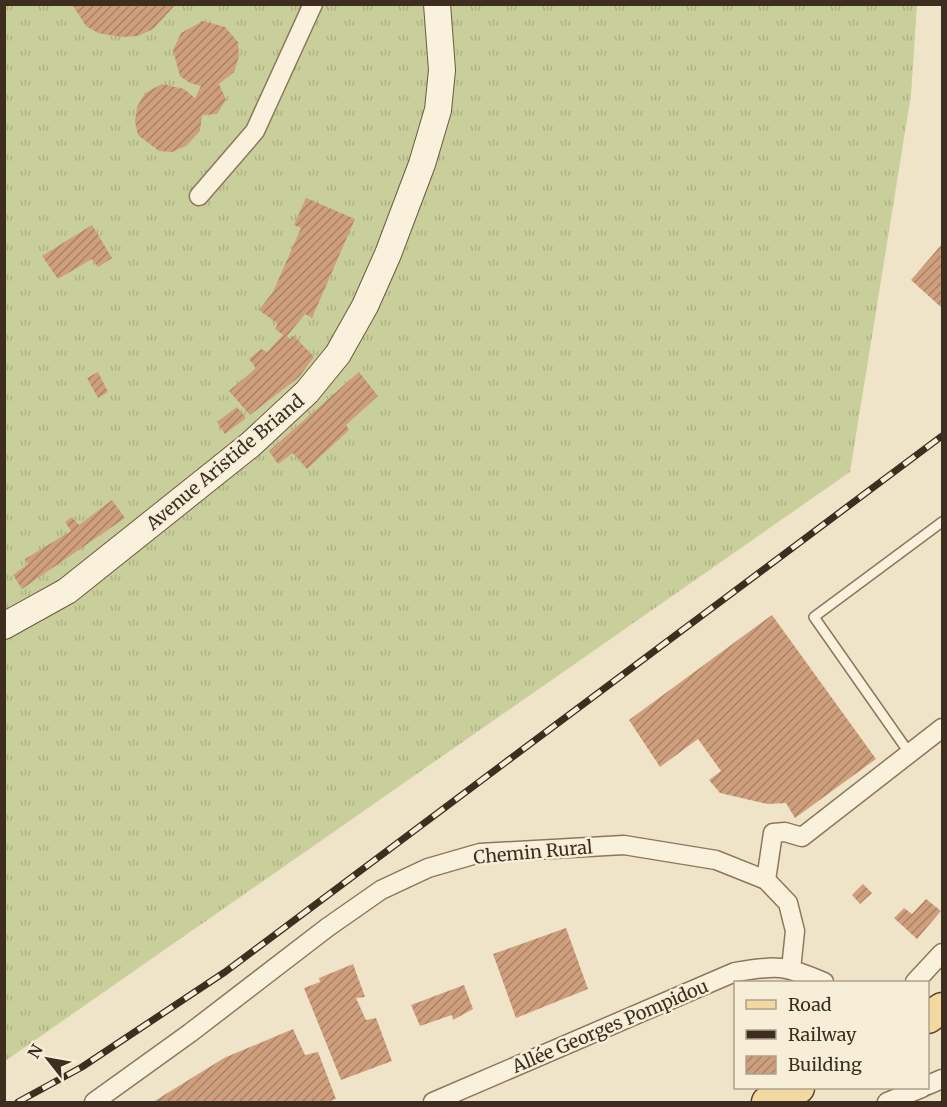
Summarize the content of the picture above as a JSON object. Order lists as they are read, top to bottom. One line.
{"streets":{"main road":["Avenue Aristide Briand"],"street":["Chemin Rural","Allée Georges Pompidou"]},"crossings":[["Chemin Rural","Allée Georges Pompidou"]],"legend":["Road","Railway","Building"],"north":"top left"}
